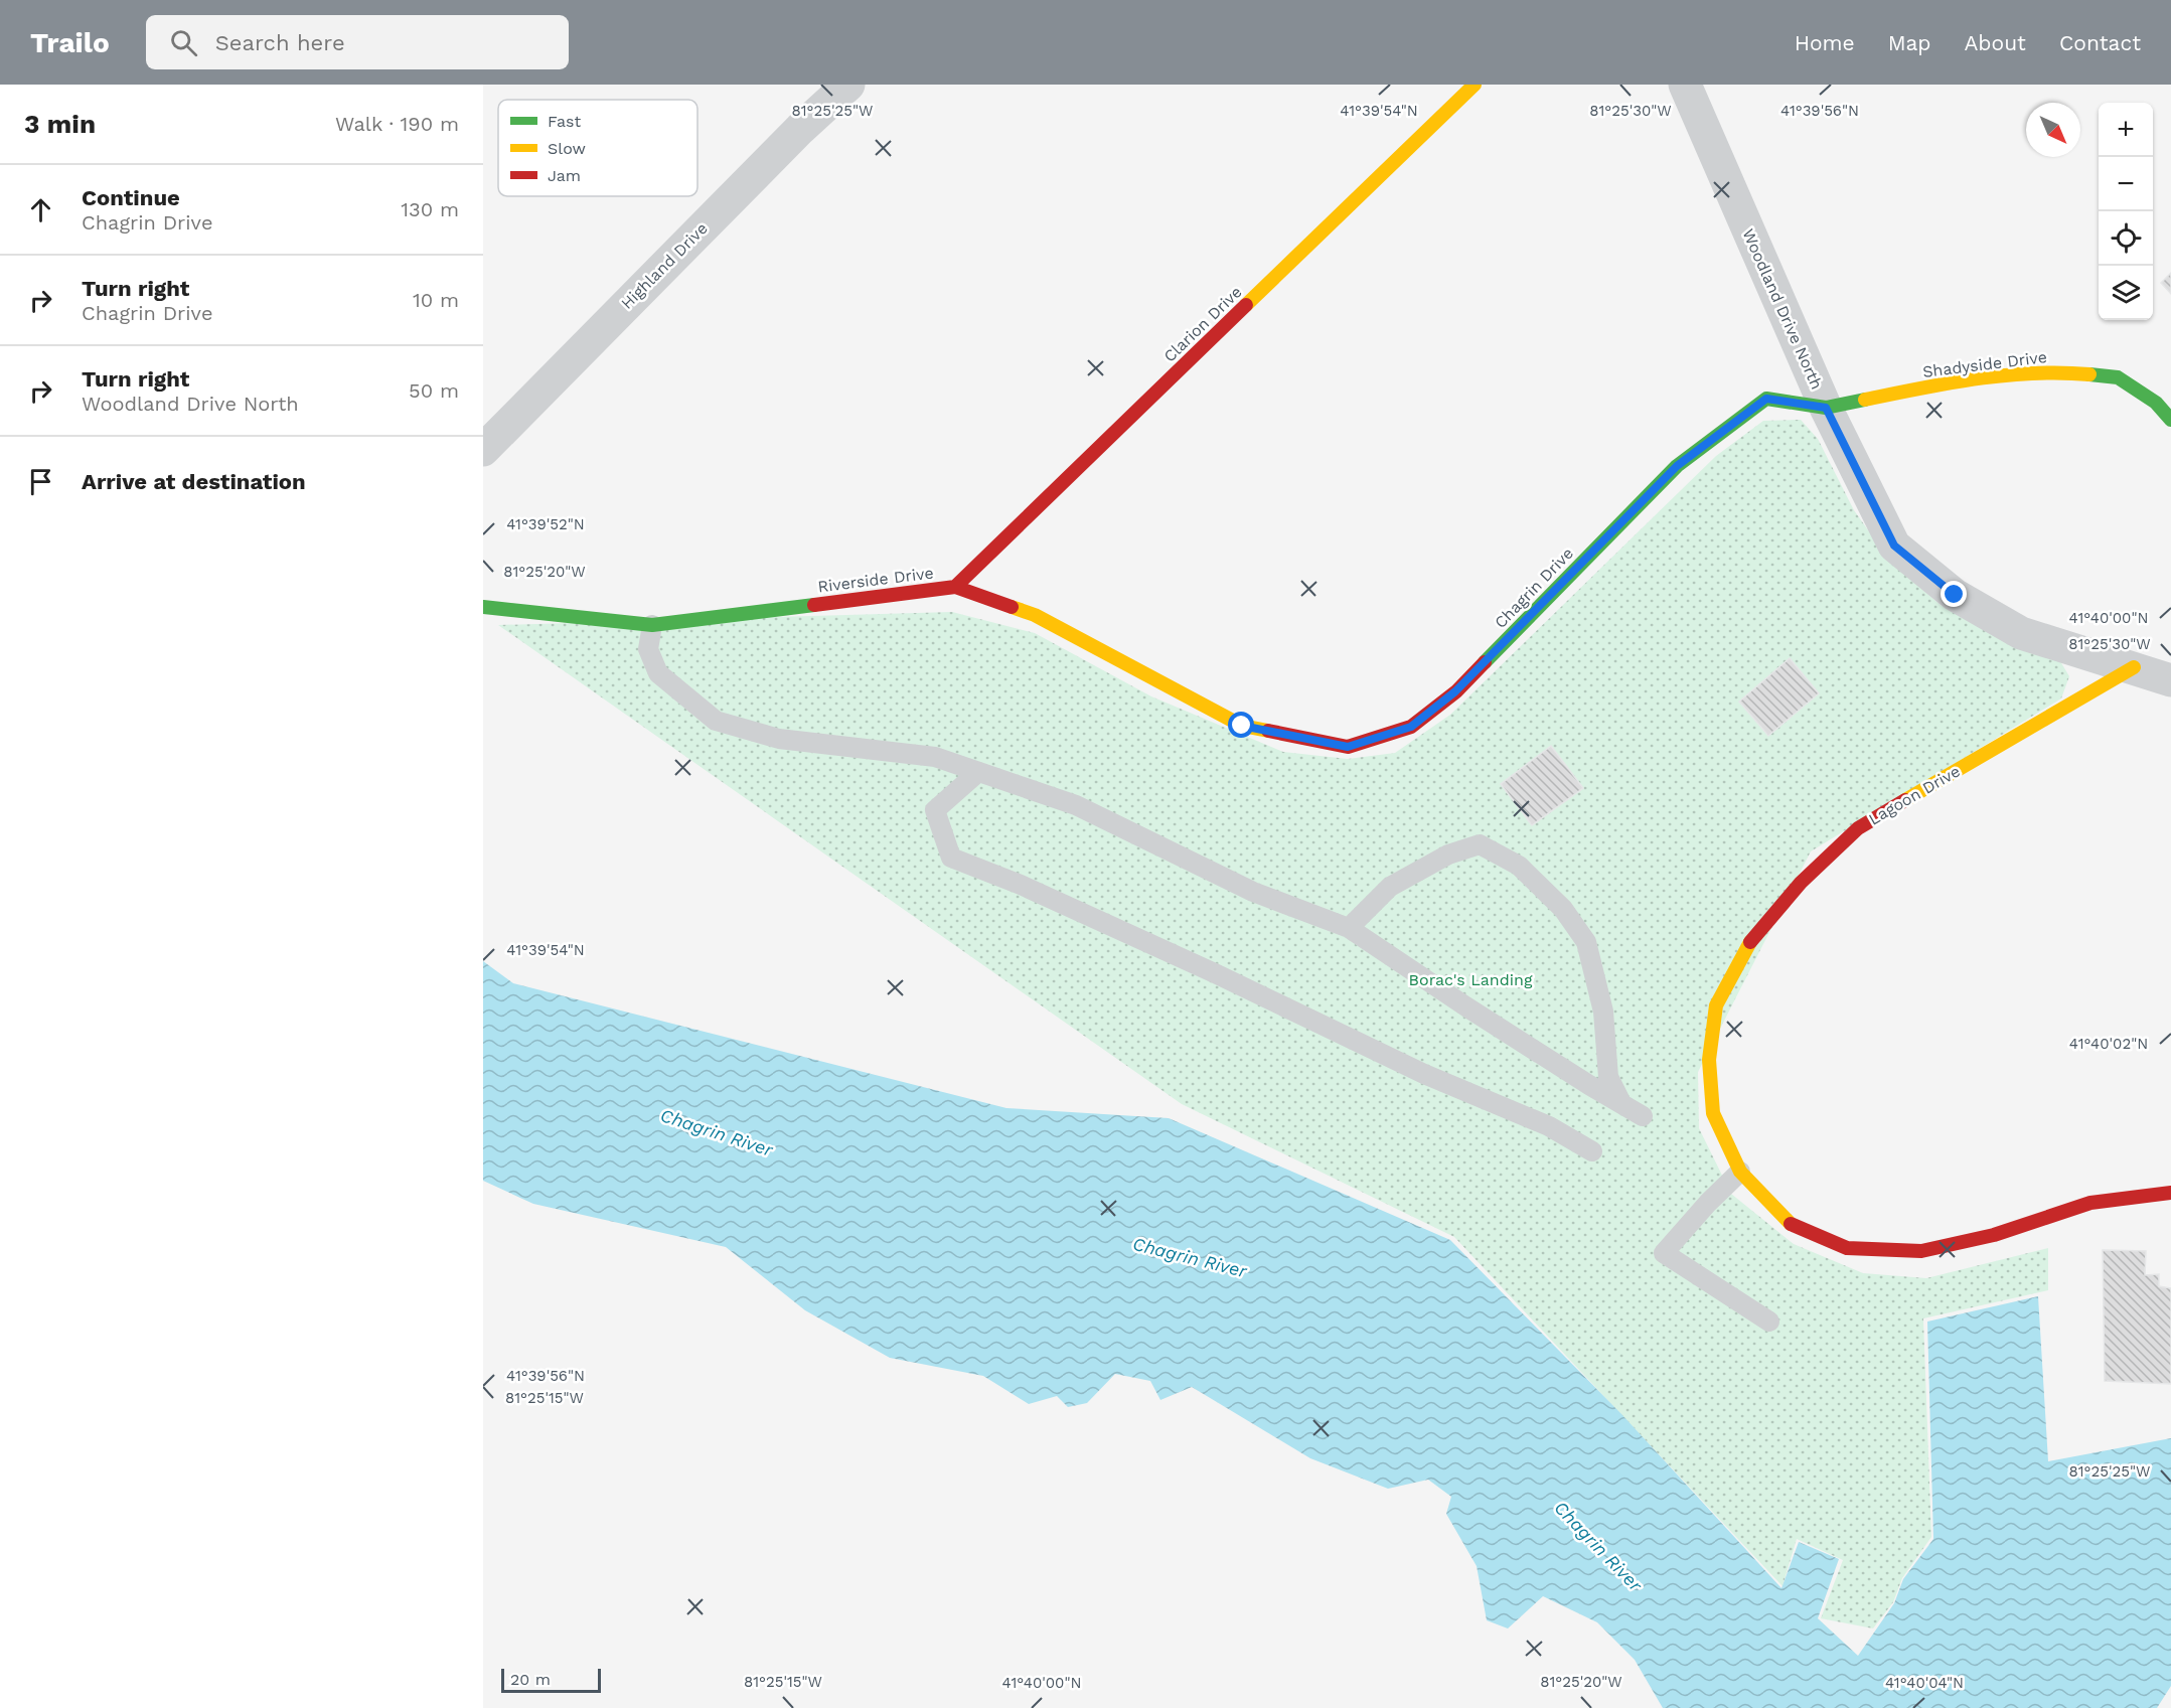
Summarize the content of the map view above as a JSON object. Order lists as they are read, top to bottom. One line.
{"streets":{"street":["Highland Drive","Woodland Drive North","Clarion Drive","Shadyside Drive","Riverside Drive","Chagrin Drive","Lagoon Drive"]},"crossings":[["Woodland Drive North","Shadyside Drive"],["Woodland Drive North","Chagrin Drive"],["Woodland Drive North","Lagoon Drive"],["Clarion Drive","Riverside Drive"],["Shadyside Drive","Chagrin Drive"],["Riverside Drive","Chagrin Drive"]],"water":["Chagrin River"],"parks":["Borac's Landing"],"legend":["Fast","Slow","Jam"],"scale_bar":"20 m","north":"bottom right","page":{"header":"Trailo","search":"Search here","nav":["Home","Map","About","Contact"],"heading":["3 min","Walk · 190 m"],"map_buttons":["+","−"],"list":[["Continue","Chagrin Drive","130 m"],["Turn right","Chagrin Drive","10 m"],["Turn right","Woodland Drive North","50 m"],"Arrive at destination"],"scale":"20 m"},"coordinates":["41°39'54\"N","41°39'56\"N","81°25'25\"W","81°25'30\"W","41°39'52\"N","81°25'20\"W","41°40'00\"N","41°40'02\"N","81°25'15\"W","41°40'04\"N"]}
